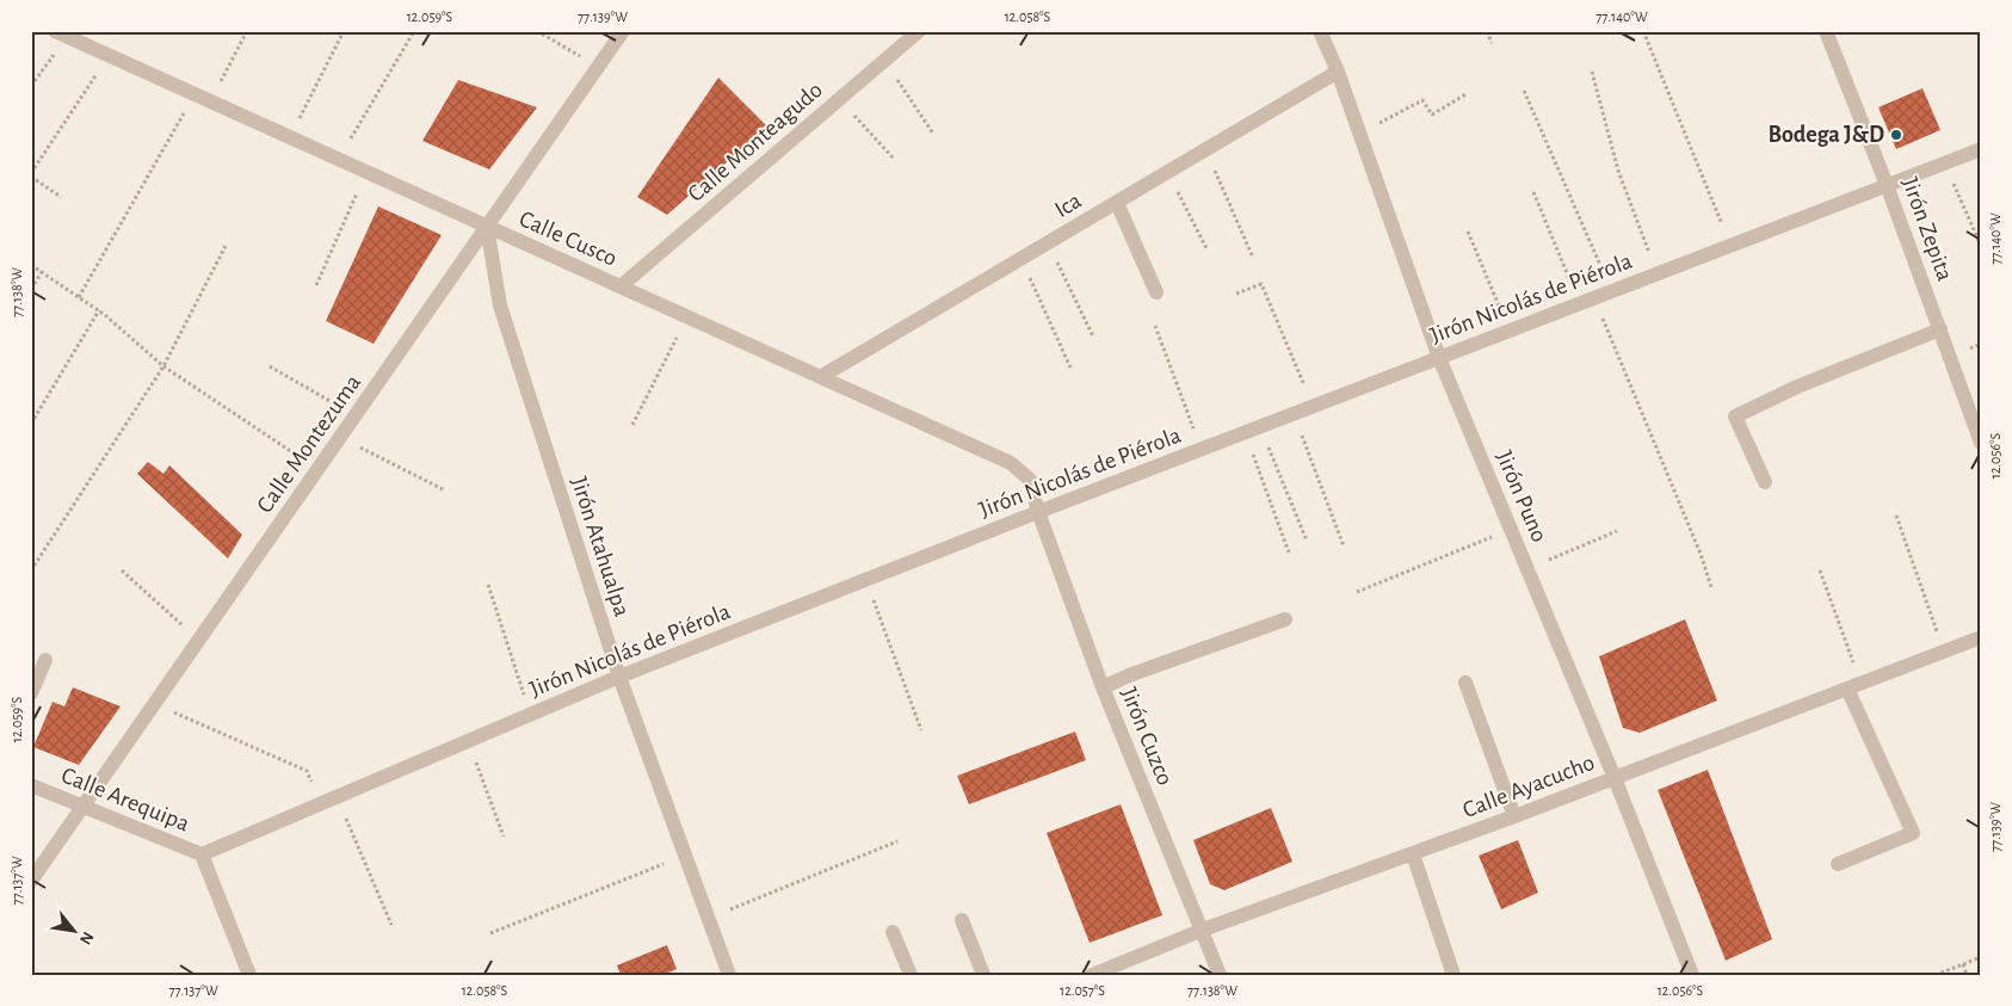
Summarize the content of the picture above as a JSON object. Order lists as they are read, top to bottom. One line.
{"streets":{"street":["Calle Monteagudo","Ica","Jirón Zepita","Calle Cusco","Jirón Nicolás de Piérola","Calle Montezuma","Jirón Puno","Jirón Atahualpa","Jirón Cuzco","Calle Ayacucho","Calle Arequipa"]},"crossings":[["Calle Monteagudo","Calle Cusco"],["Ica","Calle Cusco"],["Ica","Jirón Puno"],["Jirón Zepita","Jirón Nicolás de Piérola"],["Calle Cusco","Jirón Nicolás de Piérola"],["Calle Cusco","Calle Montezuma"],["Calle Cusco","Jirón Atahualpa"],["Calle Cusco","Jirón Cuzco"],["Jirón Nicolás de Piérola","Jirón Puno"],["Jirón Nicolás de Piérola","Jirón Atahualpa"],["Jirón Nicolás de Piérola","Jirón Cuzco"],["Jirón Nicolás de Piérola","Calle Arequipa"],["Calle Montezuma","Jirón Atahualpa"],["Calle Montezuma","Calle Arequipa"],["Jirón Puno","Calle Ayacucho"],["Jirón Cuzco","Calle Ayacucho"]],"places":["Bodega J&D"],"north":"bottom right","coordinates":["12.059°S","77.139°W","12.058°S","77.140°W","77.138°W","12.056°S","77.137°W","12.057°S"]}
